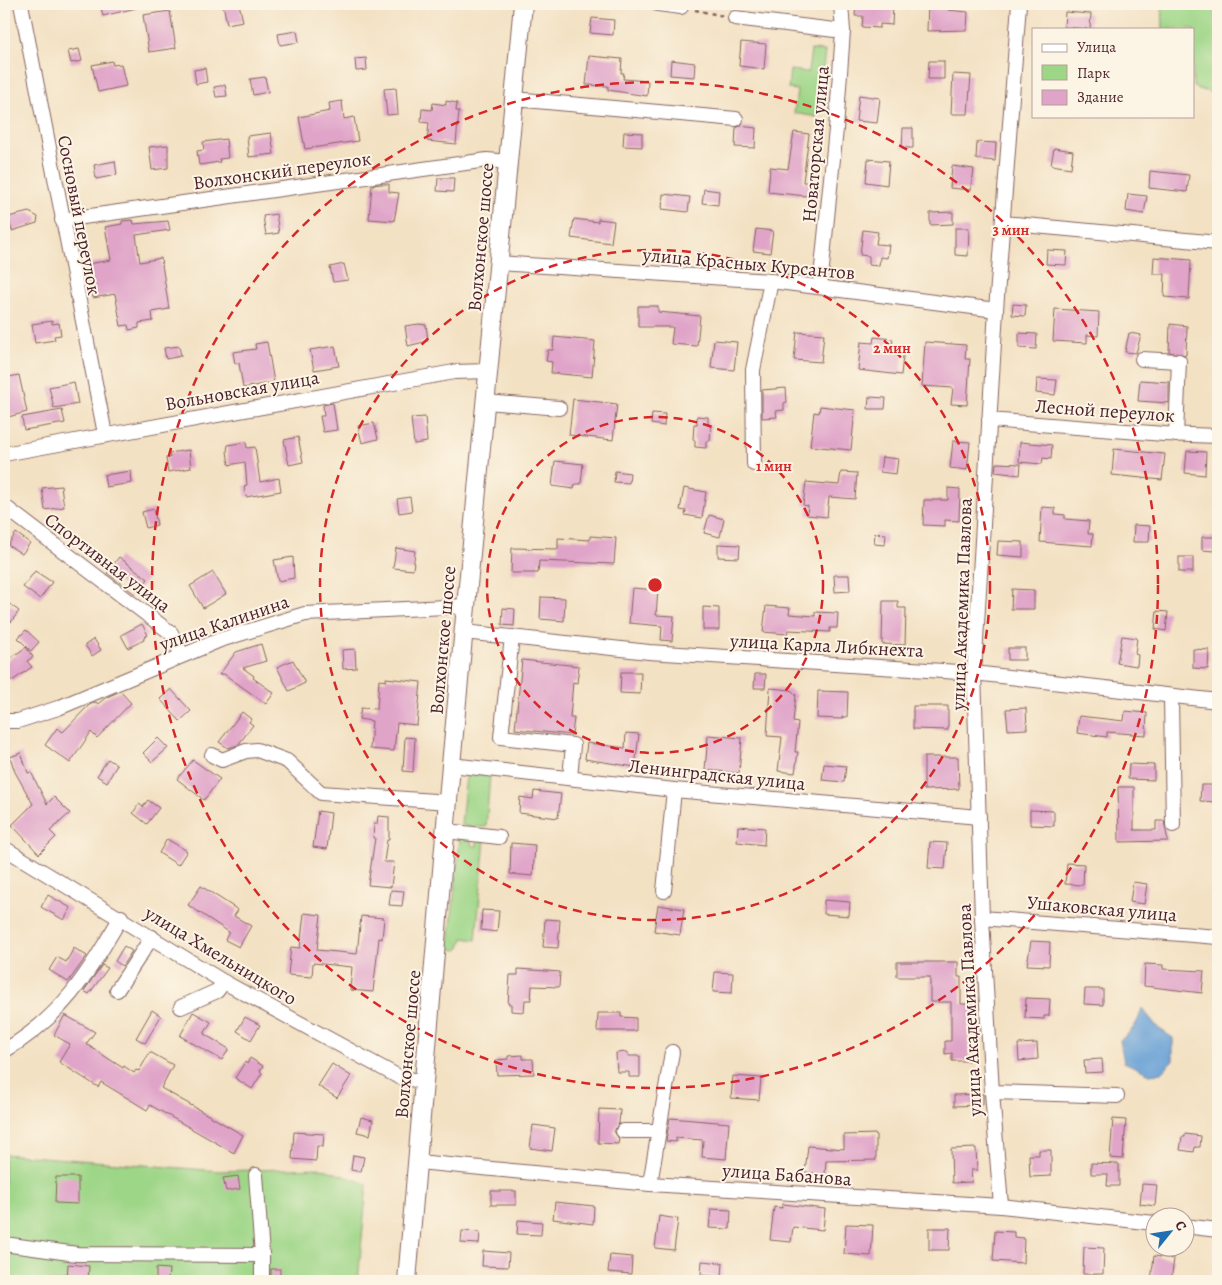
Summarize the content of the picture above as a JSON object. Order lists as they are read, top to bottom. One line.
{"streets":{"main road":["Волхонское шоссе"],"street":["Новаторская улица","Волхонский переулок","Сосновый переулок","улица Красных Курсантов","Вольновская улица","Лесной переулок","Спортивная улица","улица Академика Павлова","улица Калинина","улица Карла Либкнехта","Ленинградская улица","Ушаковская улица","улица Хмельницкого","улица Бабанова"]},"crossings":[["Новаторская улица","улица Красных Курсантов"],["Волхонский переулок","Сосновый переулок"],["Волхонский переулок","Волхонское шоссе"],["Сосновый переулок","Вольновская улица"],["Волхонское шоссе","улица Красных Курсантов"],["Волхонское шоссе","Вольновская улица"],["Волхонское шоссе","улица Калинина"],["Волхонское шоссе","улица Карла Либкнехта"],["Волхонское шоссе","Ленинградская улица"],["Волхонское шоссе","улица Хмельницкого"],["Волхонское шоссе","улица Бабанова"],["улица Красных Курсантов","улица Академика Павлова"],["Лесной переулок","улица Академика Павлова"],["Спортивная улица","улица Калинина"],["улица Академика Павлова","улица Карла Либкнехта"],["улица Академика Павлова","Ленинградская улица"],["улица Академика Павлова","Ушаковская улица"],["улица Академика Павлова","улица Бабанова"]],"legend":["Улица","Парк","Здание"],"north":"top right","rings":["3 мин","2 мин","1 мин"]}
